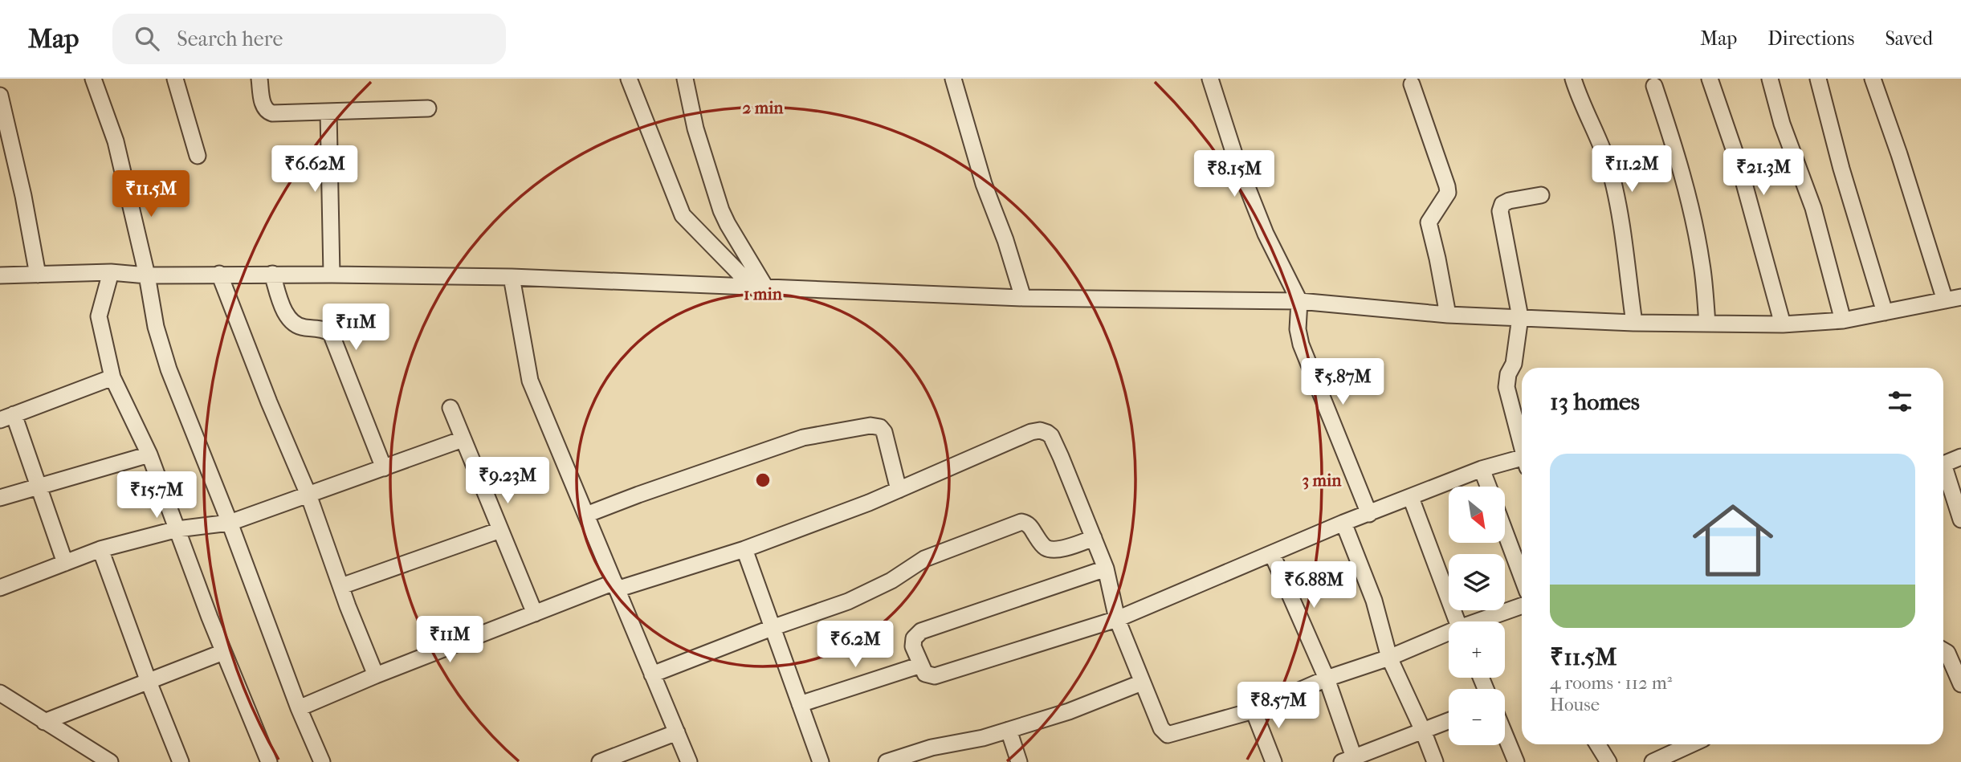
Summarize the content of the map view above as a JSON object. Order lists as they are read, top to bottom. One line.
{"north":"bottom right","page":{"header":"Map","search":"Search here","nav":["Map","Directions","Saved"],"price":["₹6.62M","₹11.2M","₹21.3M","₹8.15M","₹11.5M","₹11M","₹5.87M","₹9.23M","₹15.7M","₹6.88M","₹11M","₹6.2M","₹8.57M"],"heading":"13 homes","list":[{"name":"₹11.5M","note":"4 rooms · 112 m² · House"}],"map_buttons":["+","−"]},"rings":["2 min","1 min","3 min"]}
